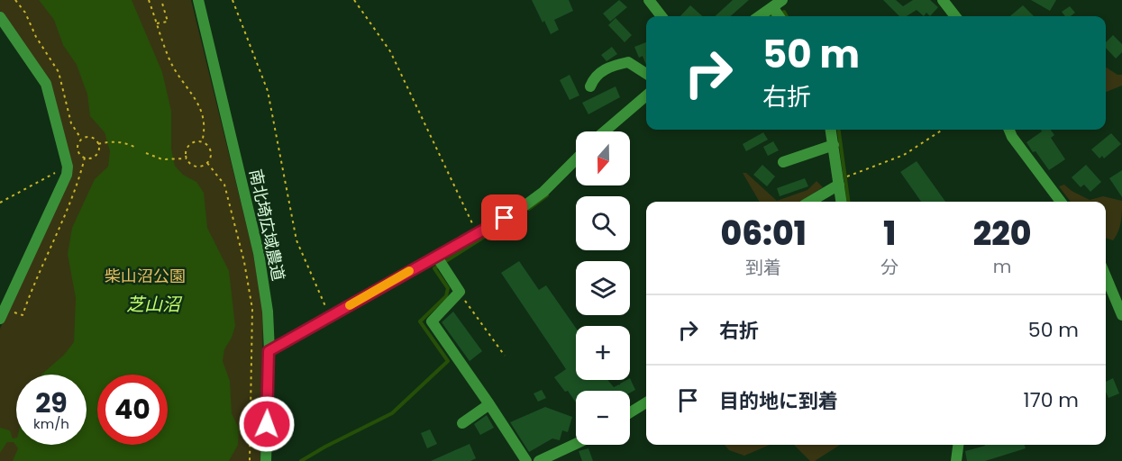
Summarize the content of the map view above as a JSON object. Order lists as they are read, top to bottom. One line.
{"streets":{"street":["南北埼広域農道"]},"water":["芝山沼"],"parks":["柴山沼公園"],"north":"bottom","page":{"turn":["50 m","右折"],"map_buttons":["+","−"],"eta":["06:01","到着","1","分","220","m"],"list":[{"name":"右折","value":"50 m"},{"name":"目的地に到着","value":"170 m"}],"speed":"29 km/h","limit":"40"}}
